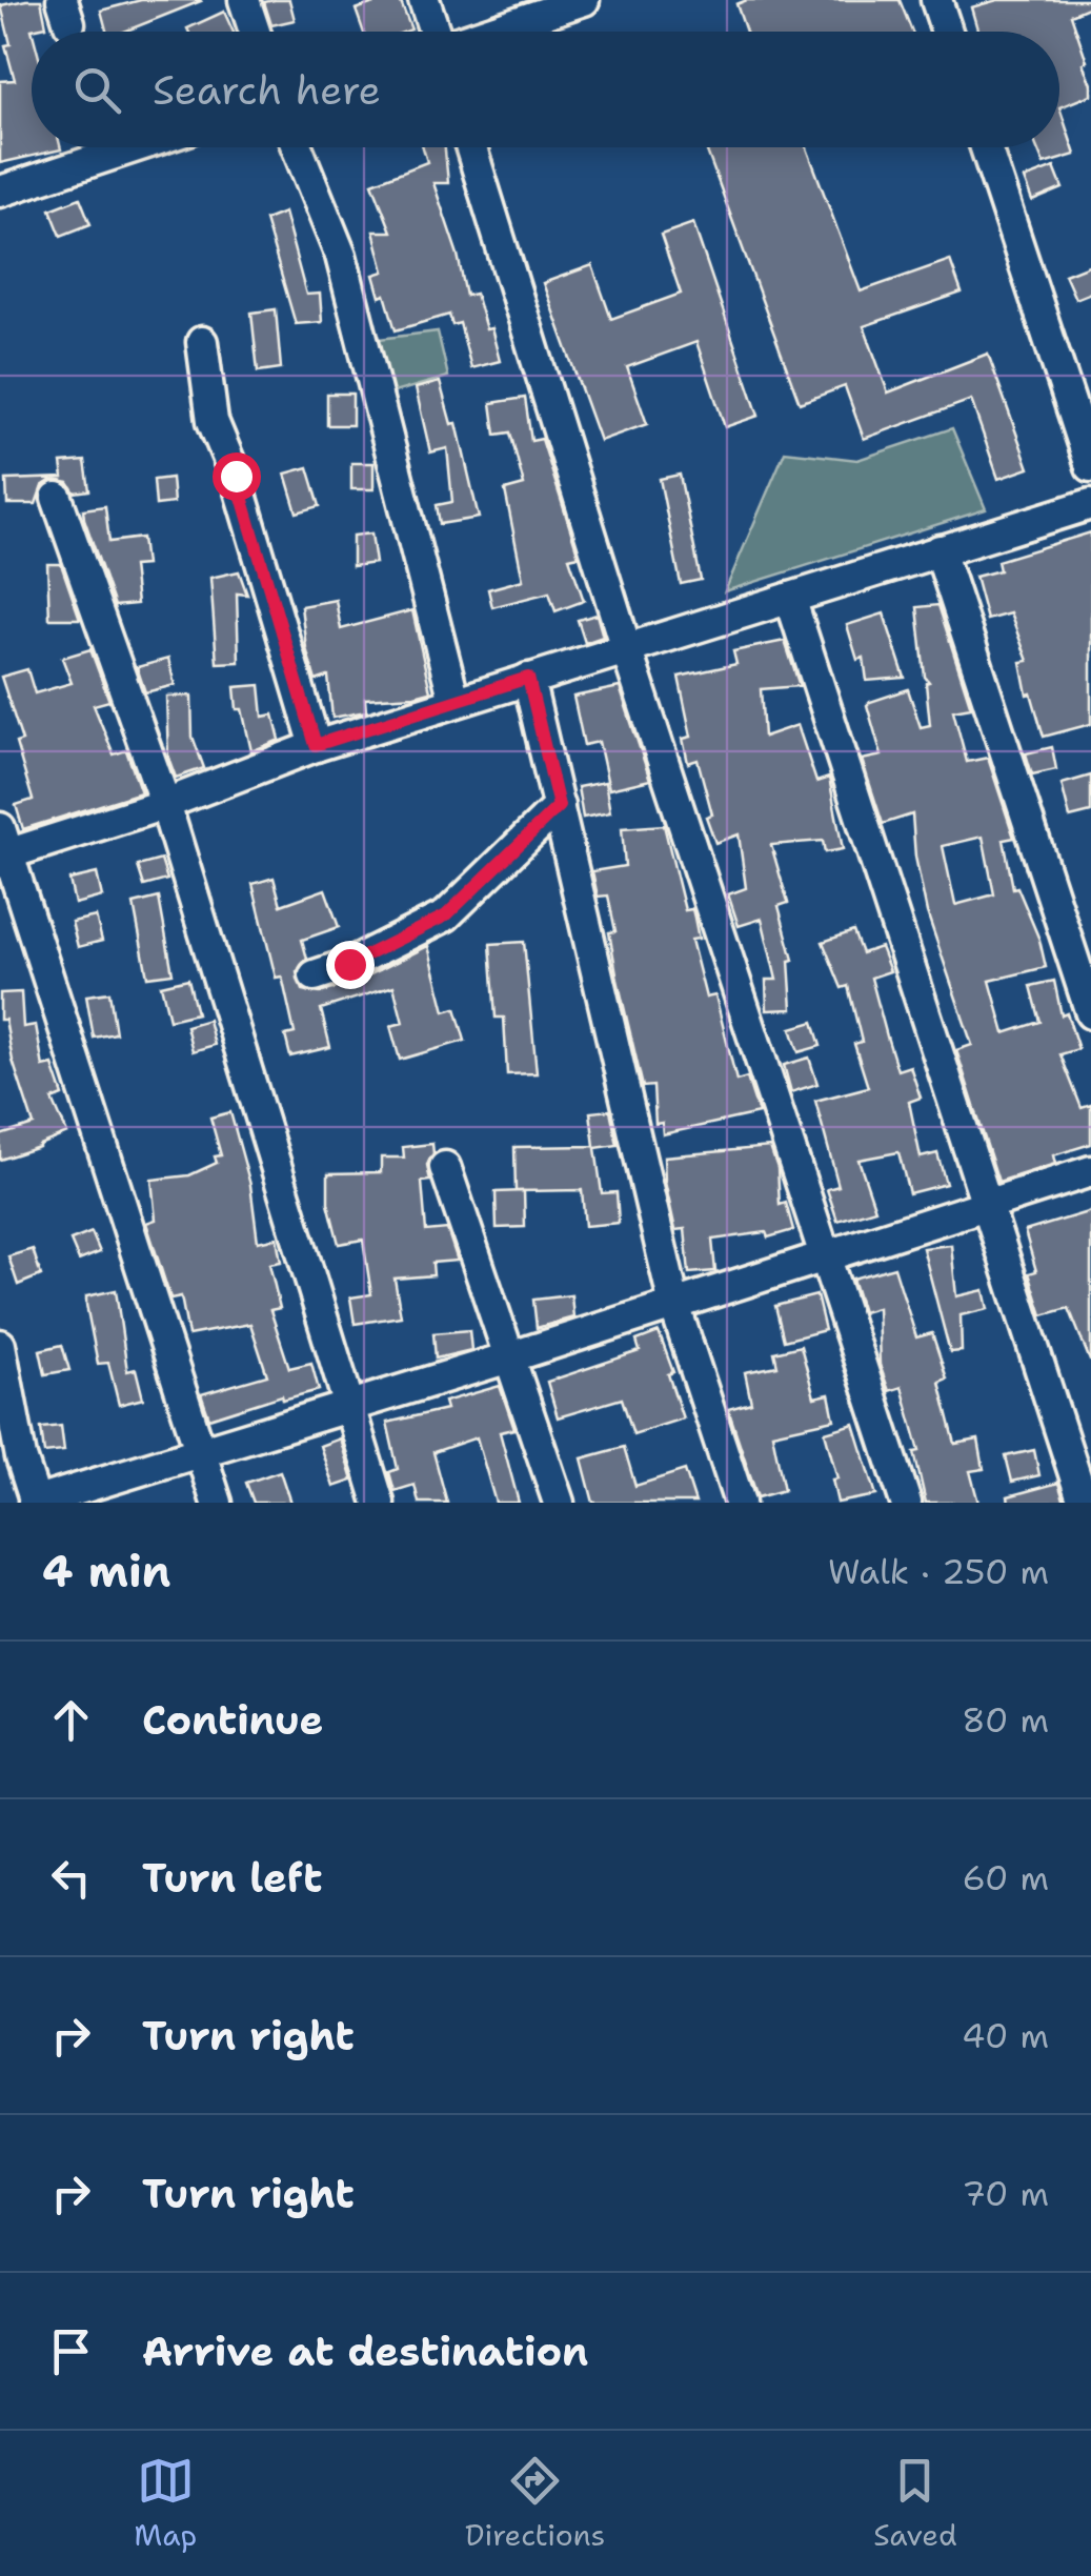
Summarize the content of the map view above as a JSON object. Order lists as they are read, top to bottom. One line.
{"page":{"search":"Search here","heading":["4 min","Walk · 250 m"],"list":[["Continue","80 m"],["Turn left","60 m"],["Turn right","40 m"],["Turn right","70 m"],"Arrive at destination"],"nav":["Map","Directions","Saved"]}}
